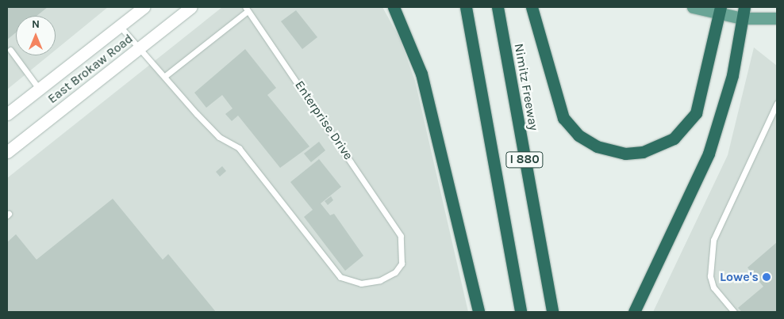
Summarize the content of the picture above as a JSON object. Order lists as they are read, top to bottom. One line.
{"streets":{"highway":["Nimitz Freeway","I 880"],"main road":["East Brokaw Road"],"lane":["Enterprise Drive"]},"places":["Lowe's"],"north":"top"}
